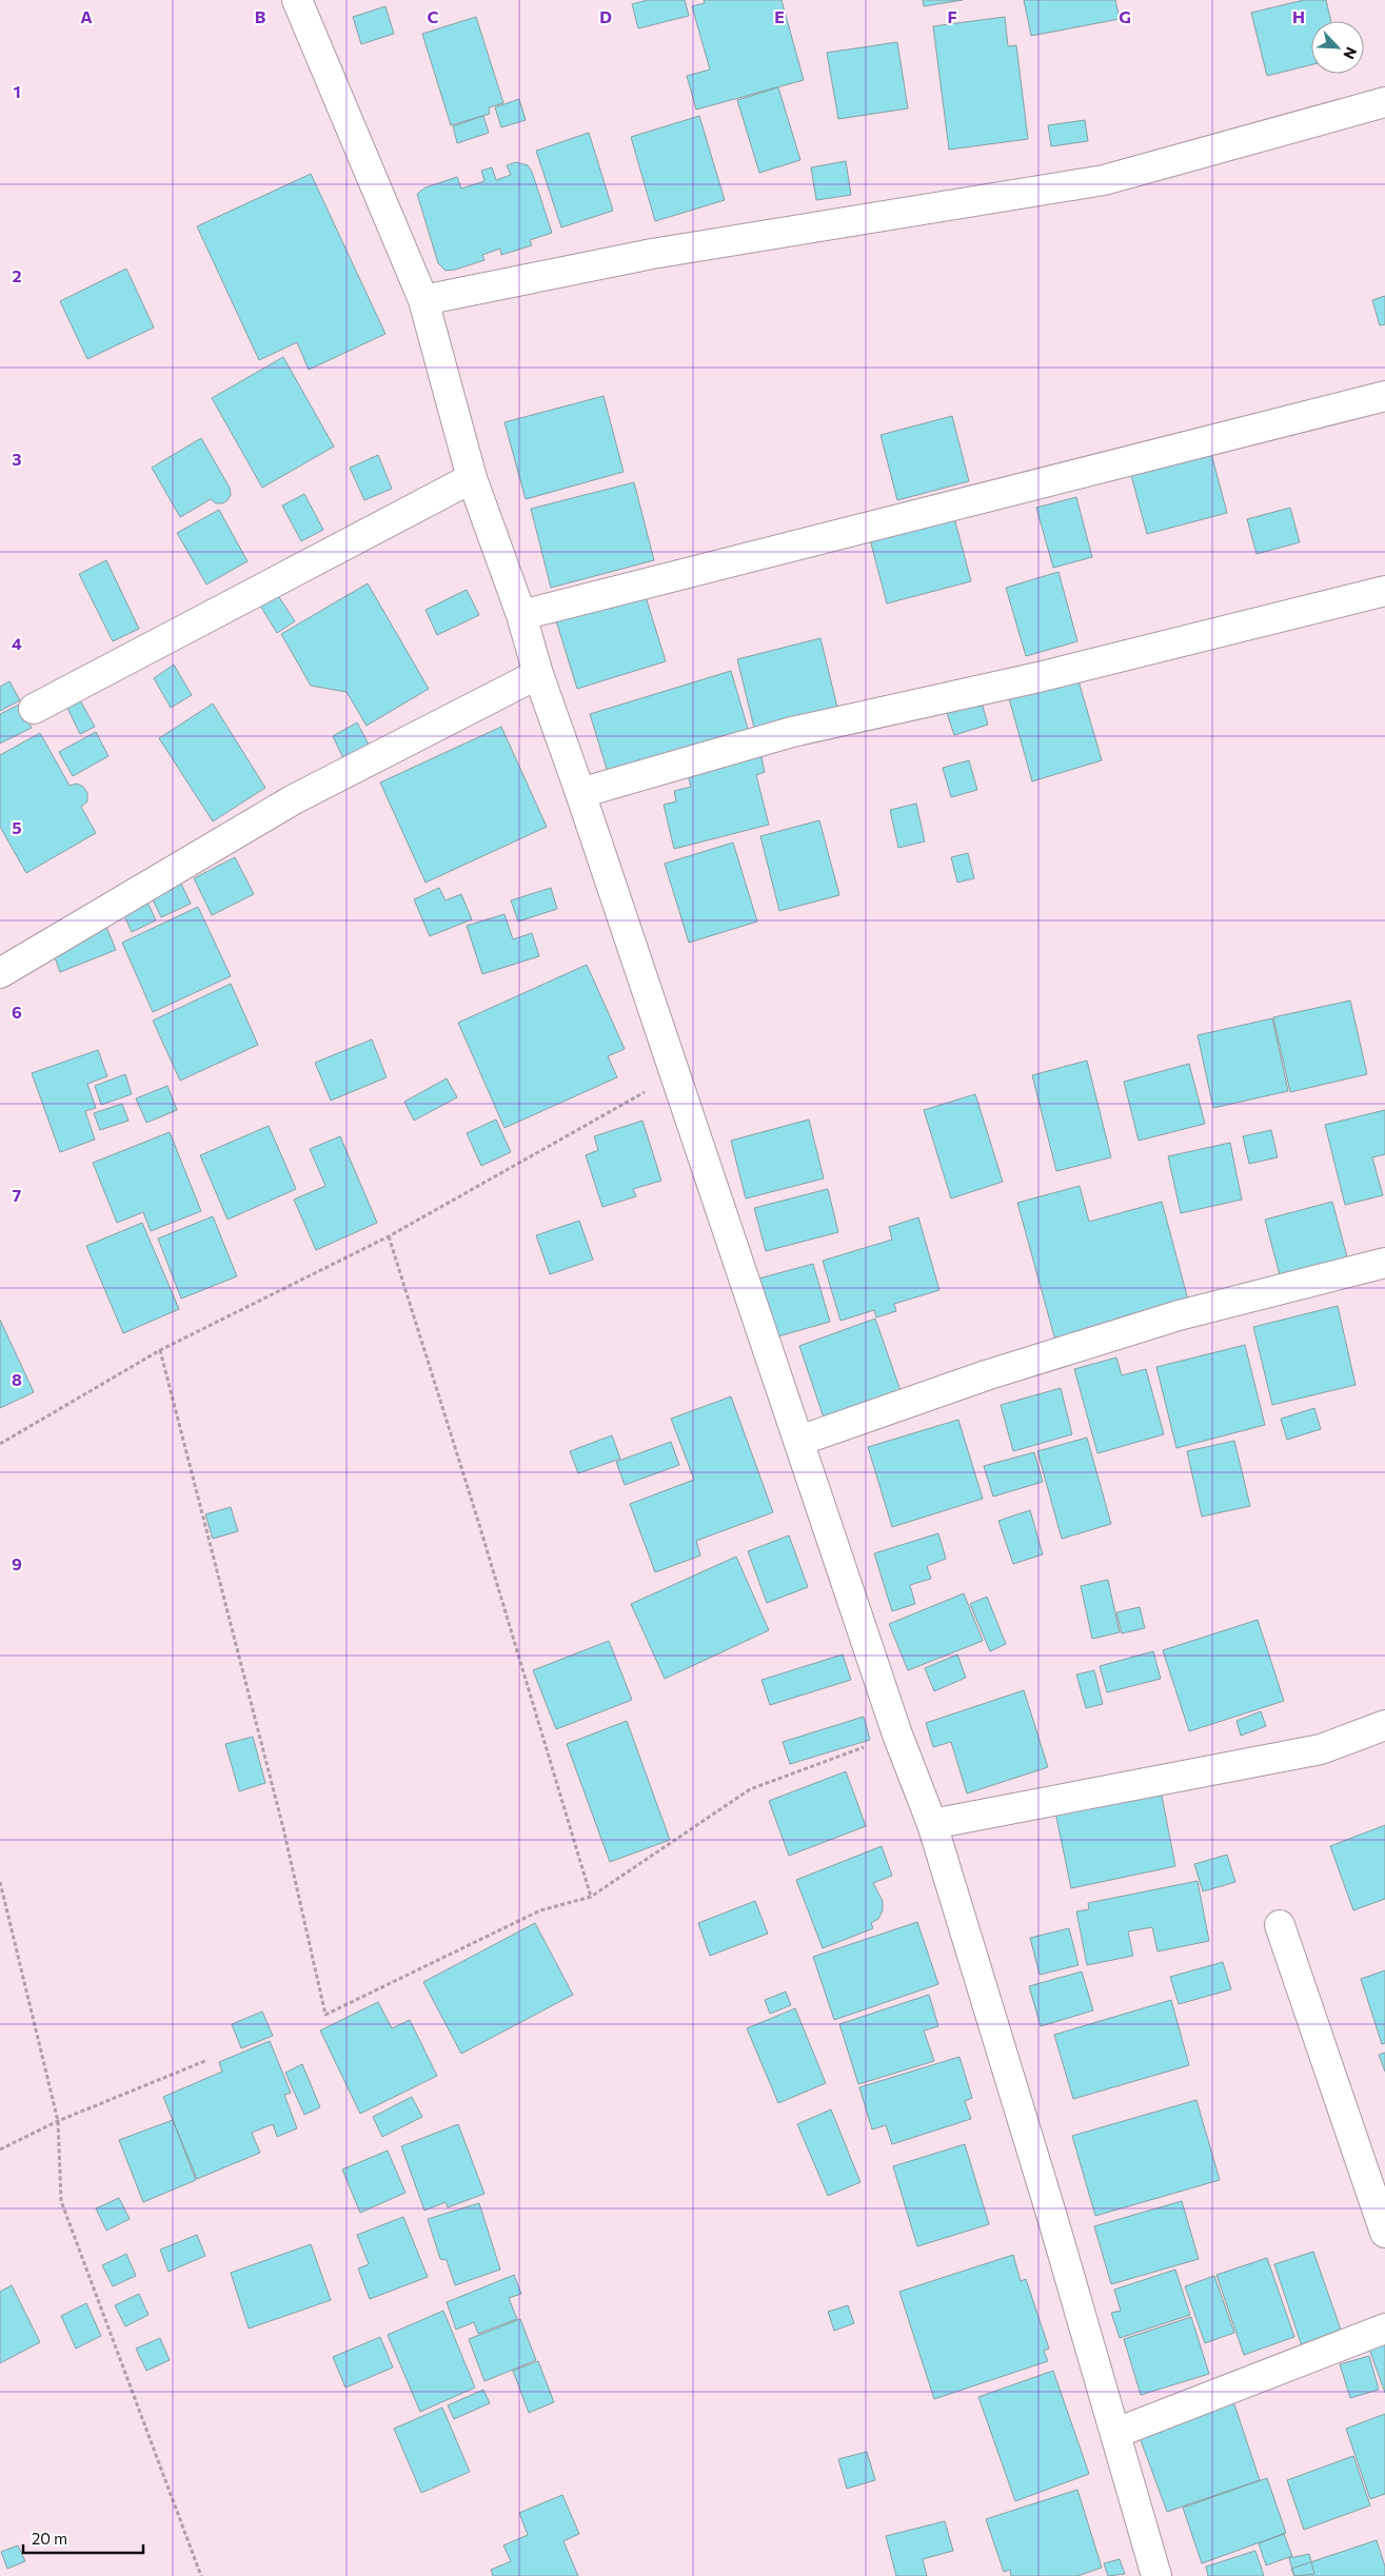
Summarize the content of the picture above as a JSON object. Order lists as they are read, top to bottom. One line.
{"scale_bar":"20 m","north":"bottom right","grid":{"columns":["A","B","C","D","E","F","G","H"],"rows":["1","2","3","4","5","6","7","8","9"]}}
